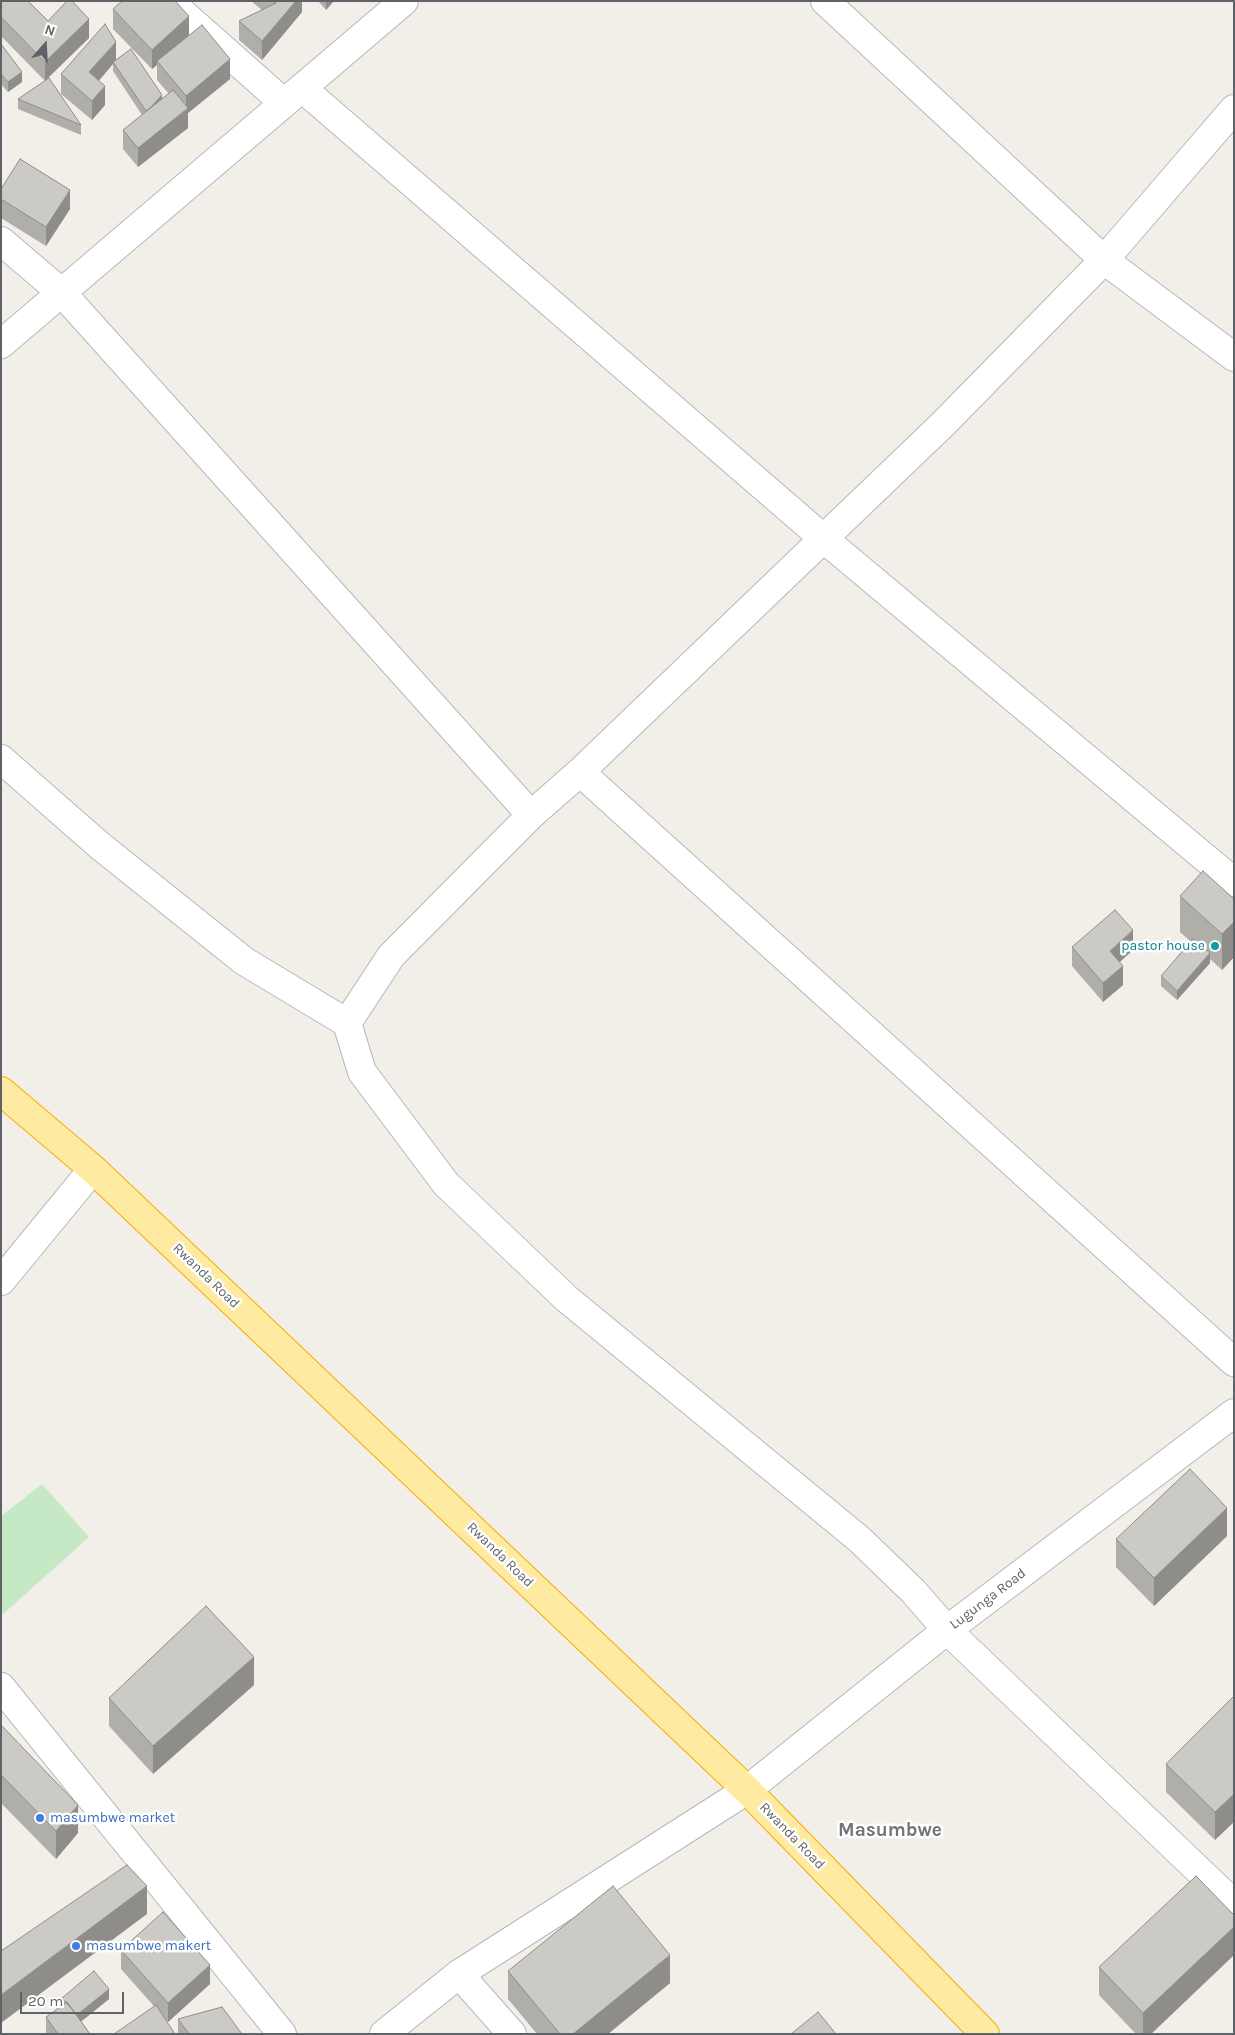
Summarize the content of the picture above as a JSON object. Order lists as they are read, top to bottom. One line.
{"streets":{"highway":["Rwanda Road"],"street":["Lugunga Road"]},"crossings":[["Rwanda Road","Lugunga Road"]],"districts":["Masumbwe"],"places":["pastor house","masumbwe market","masumbwe makert"],"scale_bar":"20 m","north":"top"}
